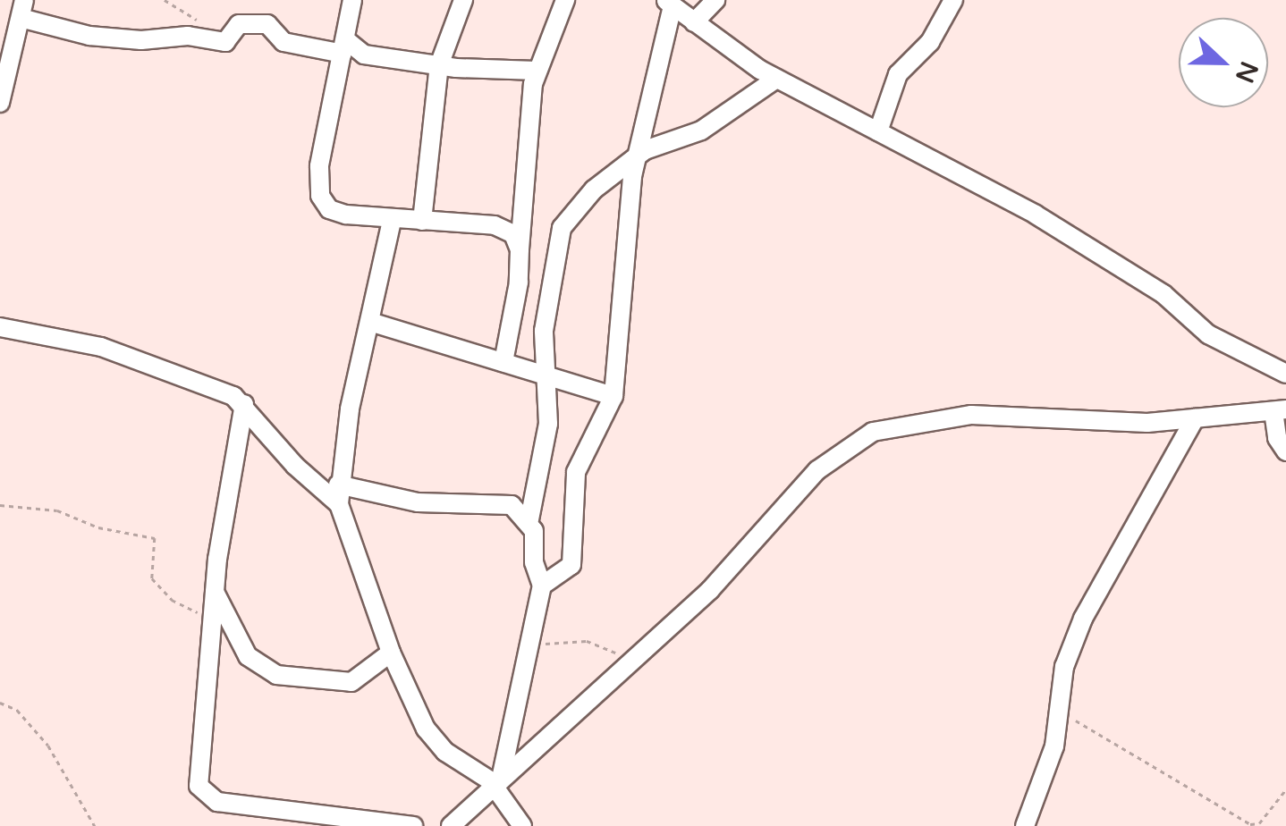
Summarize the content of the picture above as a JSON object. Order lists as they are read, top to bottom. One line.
{"north":"right"}
